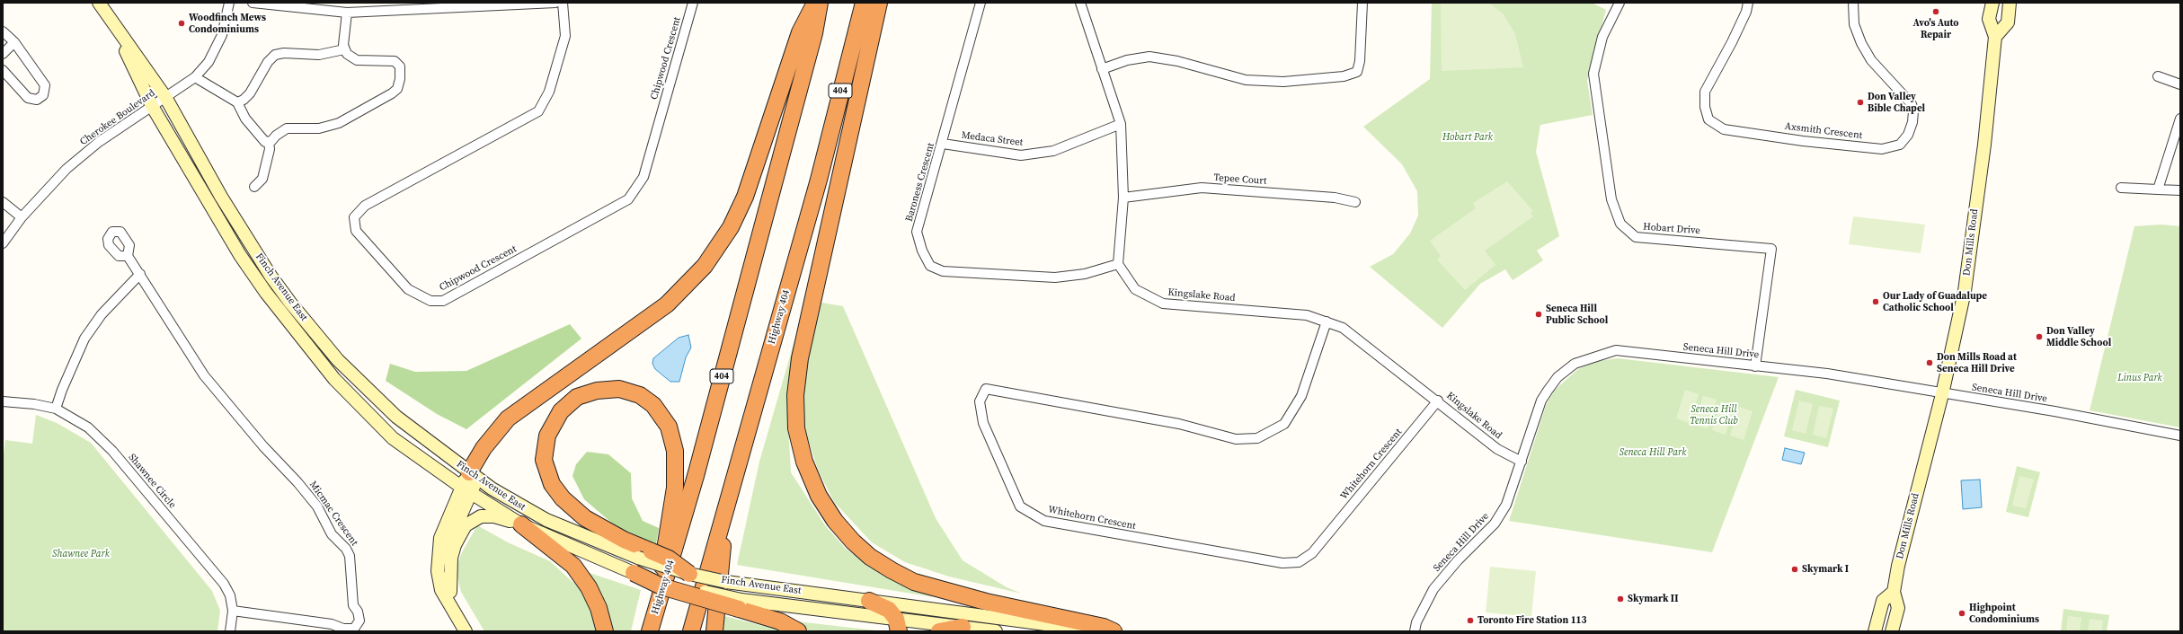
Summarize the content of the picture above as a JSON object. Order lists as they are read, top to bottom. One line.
{"streets":{"highway":["404","Highway 404"],"main road":["Don Mills Road","Finch Avenue East"],"street":["Chipwood Crescent","Cherokee Boulevard","Axsmith Crescent","Medaca Street","Tepee Court","Baroness Crescent","Hobart Drive","Kingslake Road","Seneca Hill Drive","Whitehorn Crescent","Shawnee Circle","Micmac Crescent"]},"crossings":[["Cherokee Boulevard","Finch Avenue East"],["Medaca Street","Baroness Crescent"],["Baroness Crescent","Kingslake Road"],["Hobart Drive","Seneca Hill Drive"],["Don Mills Road","Seneca Hill Drive"],["Kingslake Road","Seneca Hill Drive"],["Kingslake Road","Whitehorn Crescent"],["Shawnee Circle","Micmac Crescent"]],"parks":["Hobart Park","Linus Park","Seneca Hill Tennis Club","Seneca Hill Park","Shawnee Park"],"places":["Avo's Auto Repair","Woodfinch Mews Condominiums","Don Valley Bible Chapel","Our Lady of Guadalupe Catholic School","Seneca Hill Public School","Don Valley Middle School","Don Mills Road at Seneca Hill Drive","Skymark I","Skymark II","Highpoint Condominiums","Toronto Fire Station 113"]}
